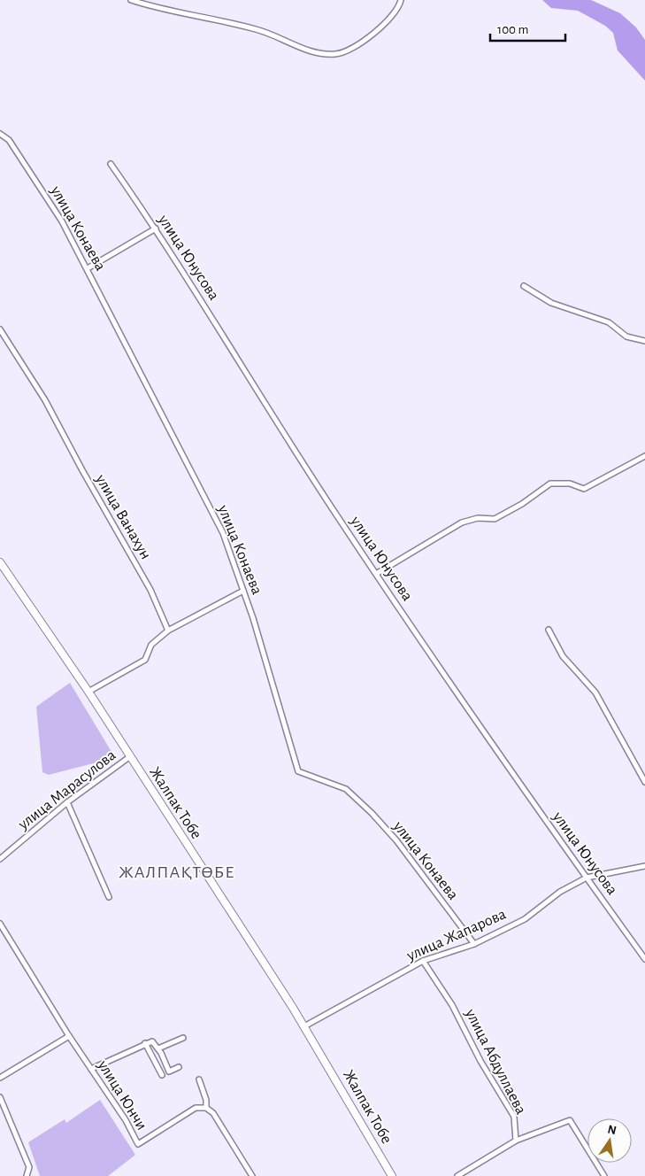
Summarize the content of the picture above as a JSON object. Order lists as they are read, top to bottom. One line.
{"streets":{"main road":["Жалпак Тобе"],"street":["улица Конаева","улица Юнусова","улица Ванахун","улица Марасулова","улица Жапарова","улица Абдуллаева","улица Юнчи"]},"crossings":[["улица Конаева","улица Жапарова"],["улица Юнусова","улица Жапарова"],["улица Марасулова","Жалпак Тобе"],["Жалпак Тобе","улица Жапарова"],["улица Жапарова","улица Абдуллаева"]],"districts":["ЖАЛПАҚТӨБЕ"],"scale_bar":"100 m","north":"top"}
